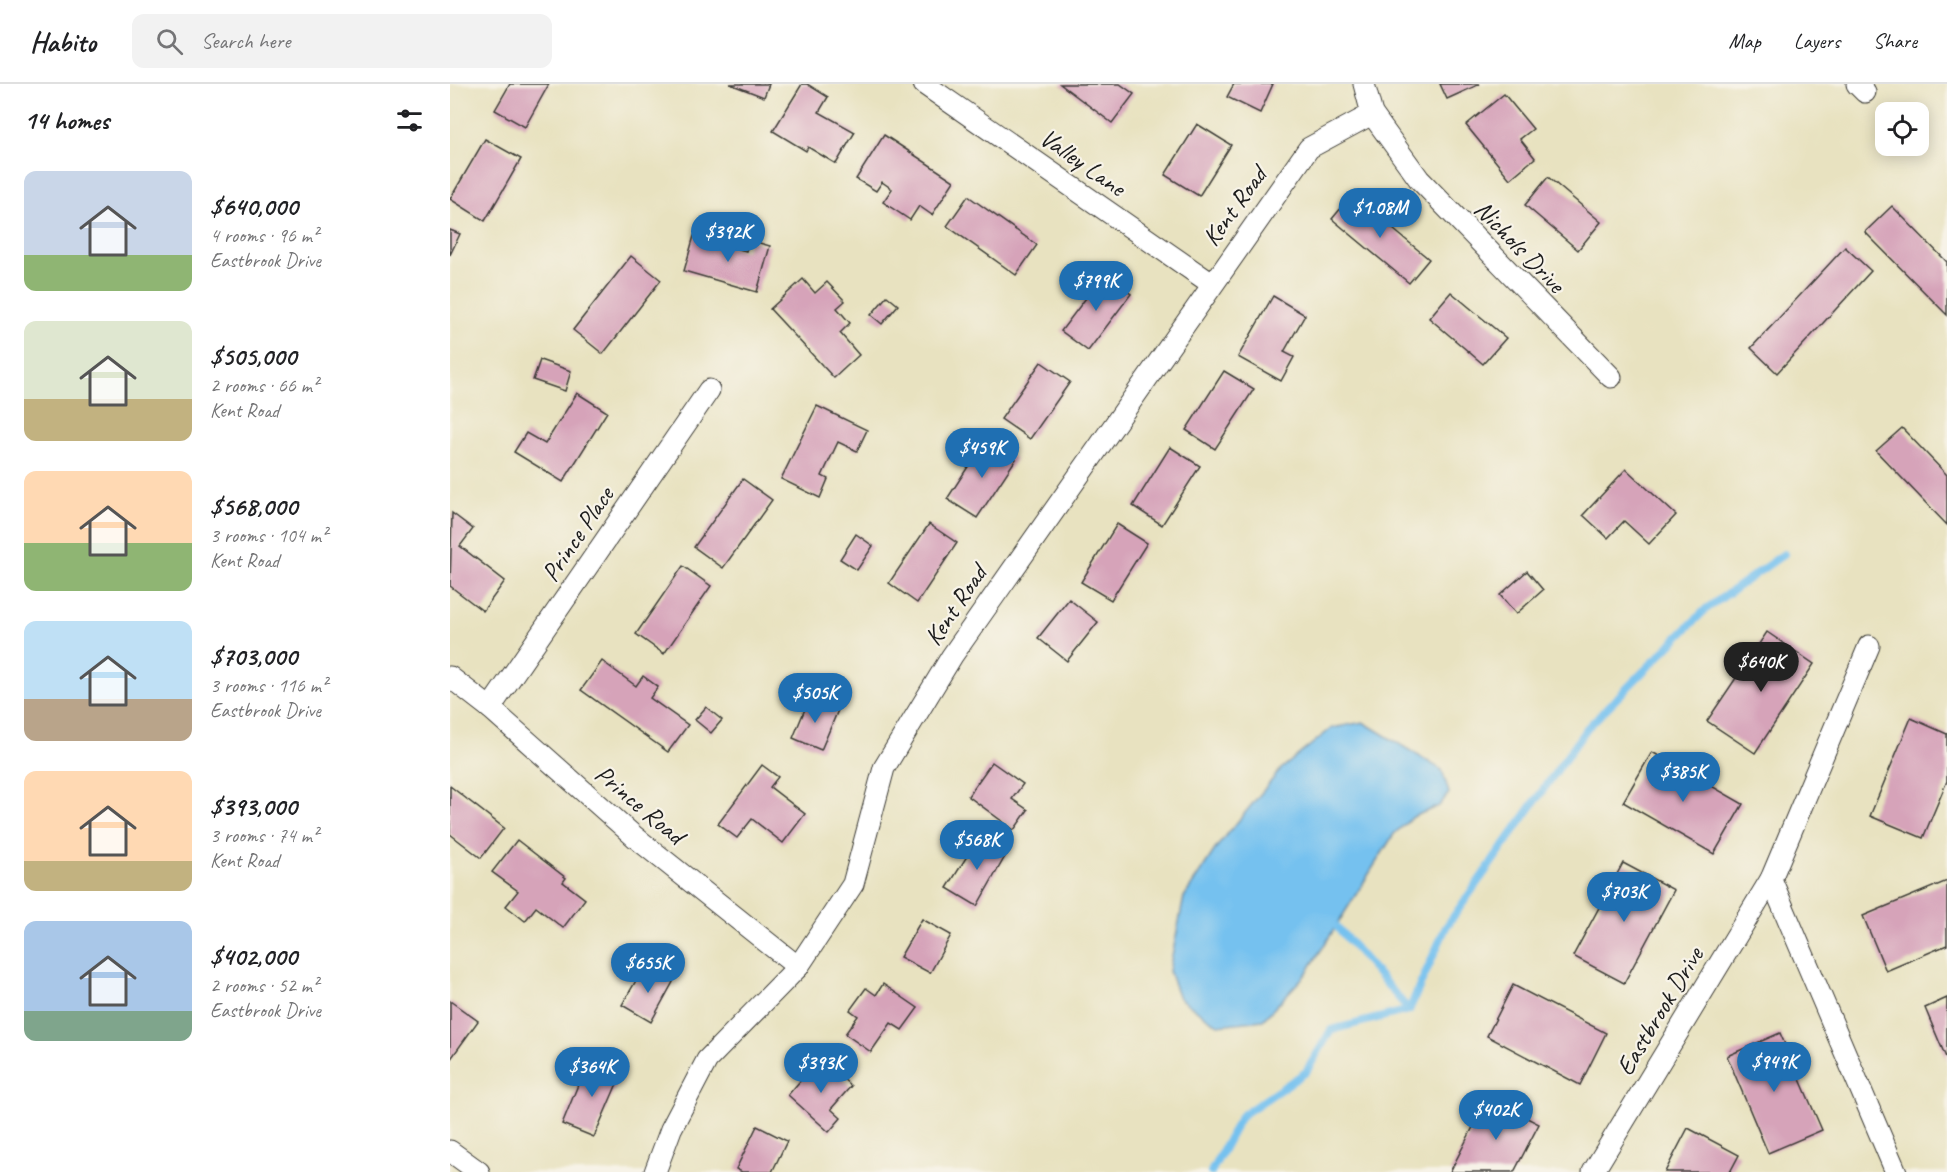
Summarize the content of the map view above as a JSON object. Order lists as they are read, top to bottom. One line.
{"streets":{"street":["Valley Lane","Kent Road","Nichols Drive","Prince Place","Prince Road","Eastbrook Drive"]},"crossings":[["Valley Lane","Kent Road"],["Kent Road","Nichols Drive"],["Kent Road","Prince Road"],["Prince Place","Prince Road"]],"page":{"header":"Habito","search":"Search here","nav":["Map","Layers","Share"],"heading":"14 homes","list":[{"name":"$640,000","note":"4 rooms · 96 m² · Eastbrook Drive"},{"name":"$505,000","note":"2 rooms · 66 m² · Kent Road"},{"name":"$568,000","note":"3 rooms · 104 m² · Kent Road"},{"name":"$703,000","note":"3 rooms · 116 m² · Eastbrook Drive"},{"name":"$393,000","note":"3 rooms · 74 m² · Kent Road"},{"name":"$402,000","note":"2 rooms · 52 m² · Eastbrook Drive"}],"price":["$1.08M","$392K","$799K","$459K","$640K","$505K","$385K","$568K","$703K","$655K","$949K","$393K","$364K","$402K"]}}
